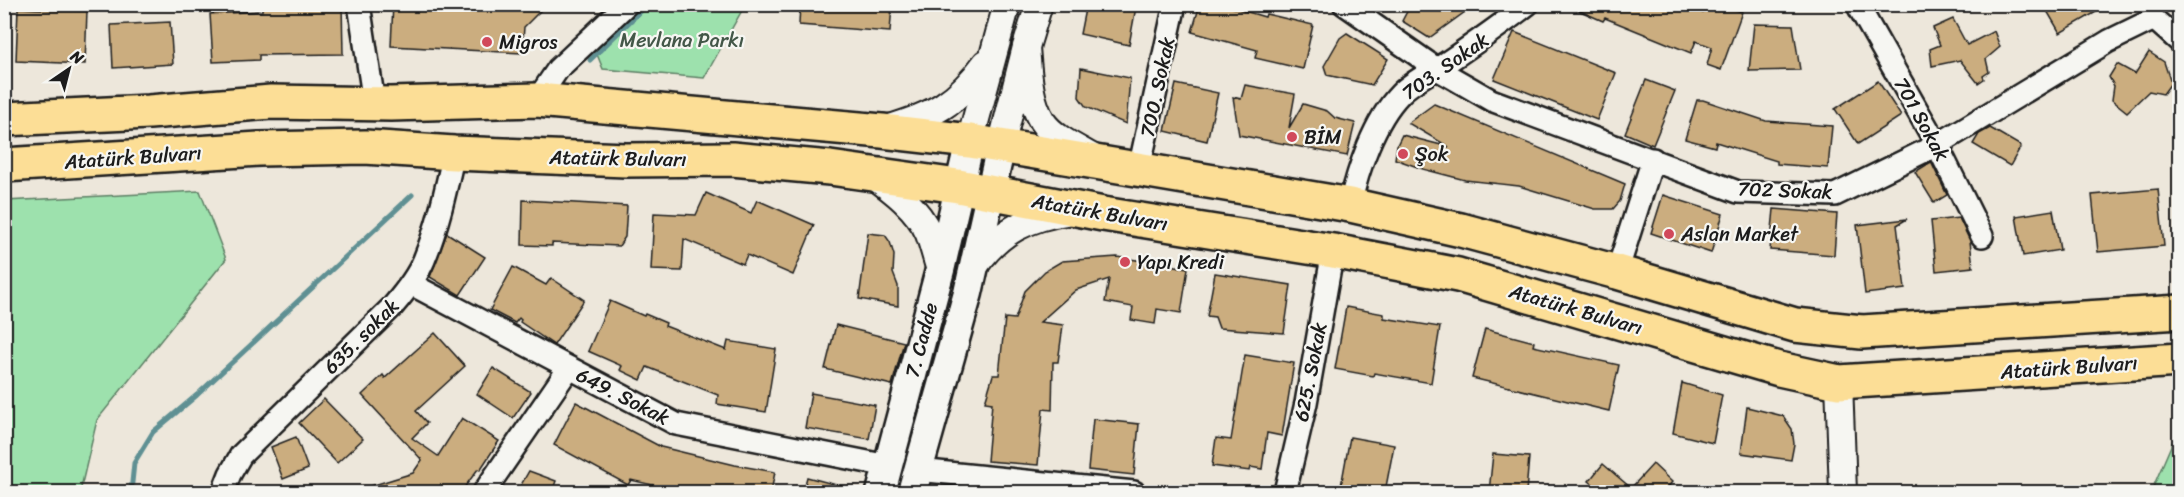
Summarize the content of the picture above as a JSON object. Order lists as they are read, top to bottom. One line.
{"streets":{"main road":["Atatürk Bulvarı","7. Cadde"],"street":["703. Sokak","700. Sokak","701 Sokak","702 Sokak","635. sokak","625. Sokak","649. Sokak"]},"crossings":[["703. Sokak","702 Sokak"],["701 Sokak","702 Sokak"],["Atatürk Bulvarı","635. sokak"],["Atatürk Bulvarı","7. Cadde"],["Atatürk Bulvarı","625. Sokak"],["635. sokak","649. Sokak"],["7. Cadde","649. Sokak"]],"parks":["Mevlana Parkı"],"places":["Migros","BİM","Şok","Aslan Market","Yapı Kredi"],"north":"top right"}
